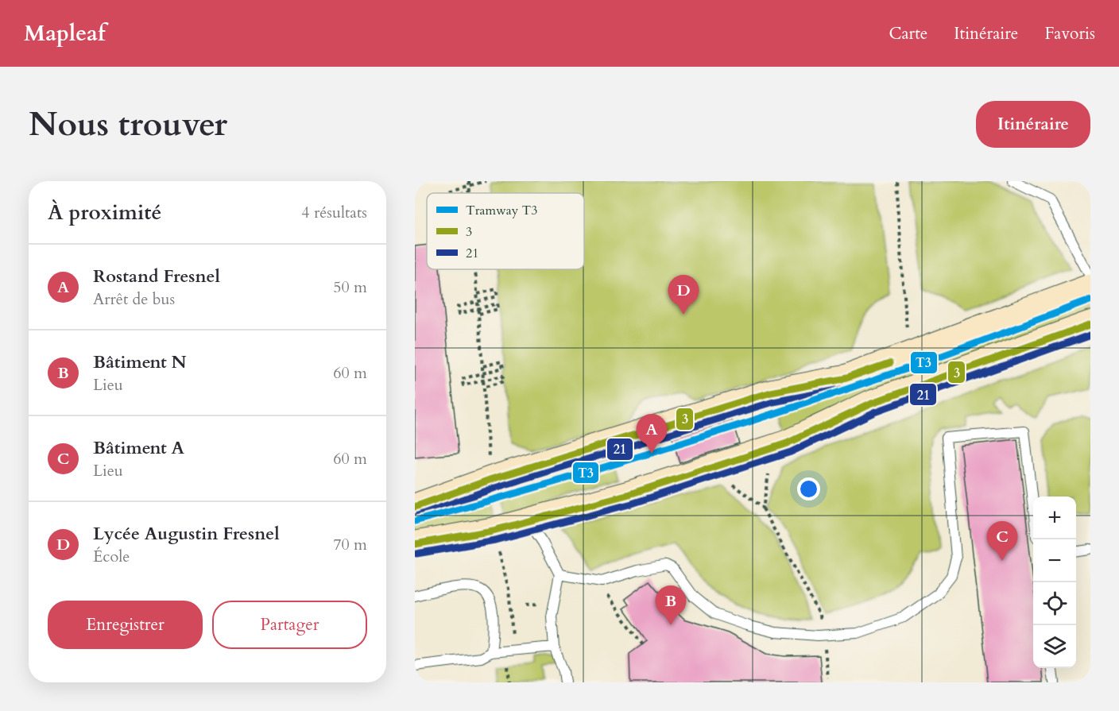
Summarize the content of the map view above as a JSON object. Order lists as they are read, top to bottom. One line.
{"lines":["tram line T3","transit line 3","transit line 21"],"legend":["Tramway T3","3","21"],"page":{"header":"Mapleaf","nav":["Carte","Itinéraire","Favoris"],"buttons":["Itinéraire",["Enregistrer","Partager"]],"title":"Nous trouver","heading":["À proximité","4 résultats"],"list":[{"mark":"A","name":"Rostand Fresnel","note":"Arrêt de bus","value":"50 m"},{"mark":"B","name":"Bâtiment N","note":"Lieu","value":"60 m"},{"mark":"C","name":"Bâtiment A","note":"Lieu","value":"60 m"},{"mark":"D","name":"Lycée Augustin Fresnel","note":"École","value":"70 m"}],"pins":["D","A","C","B"],"map_buttons":["+","−"]}}
